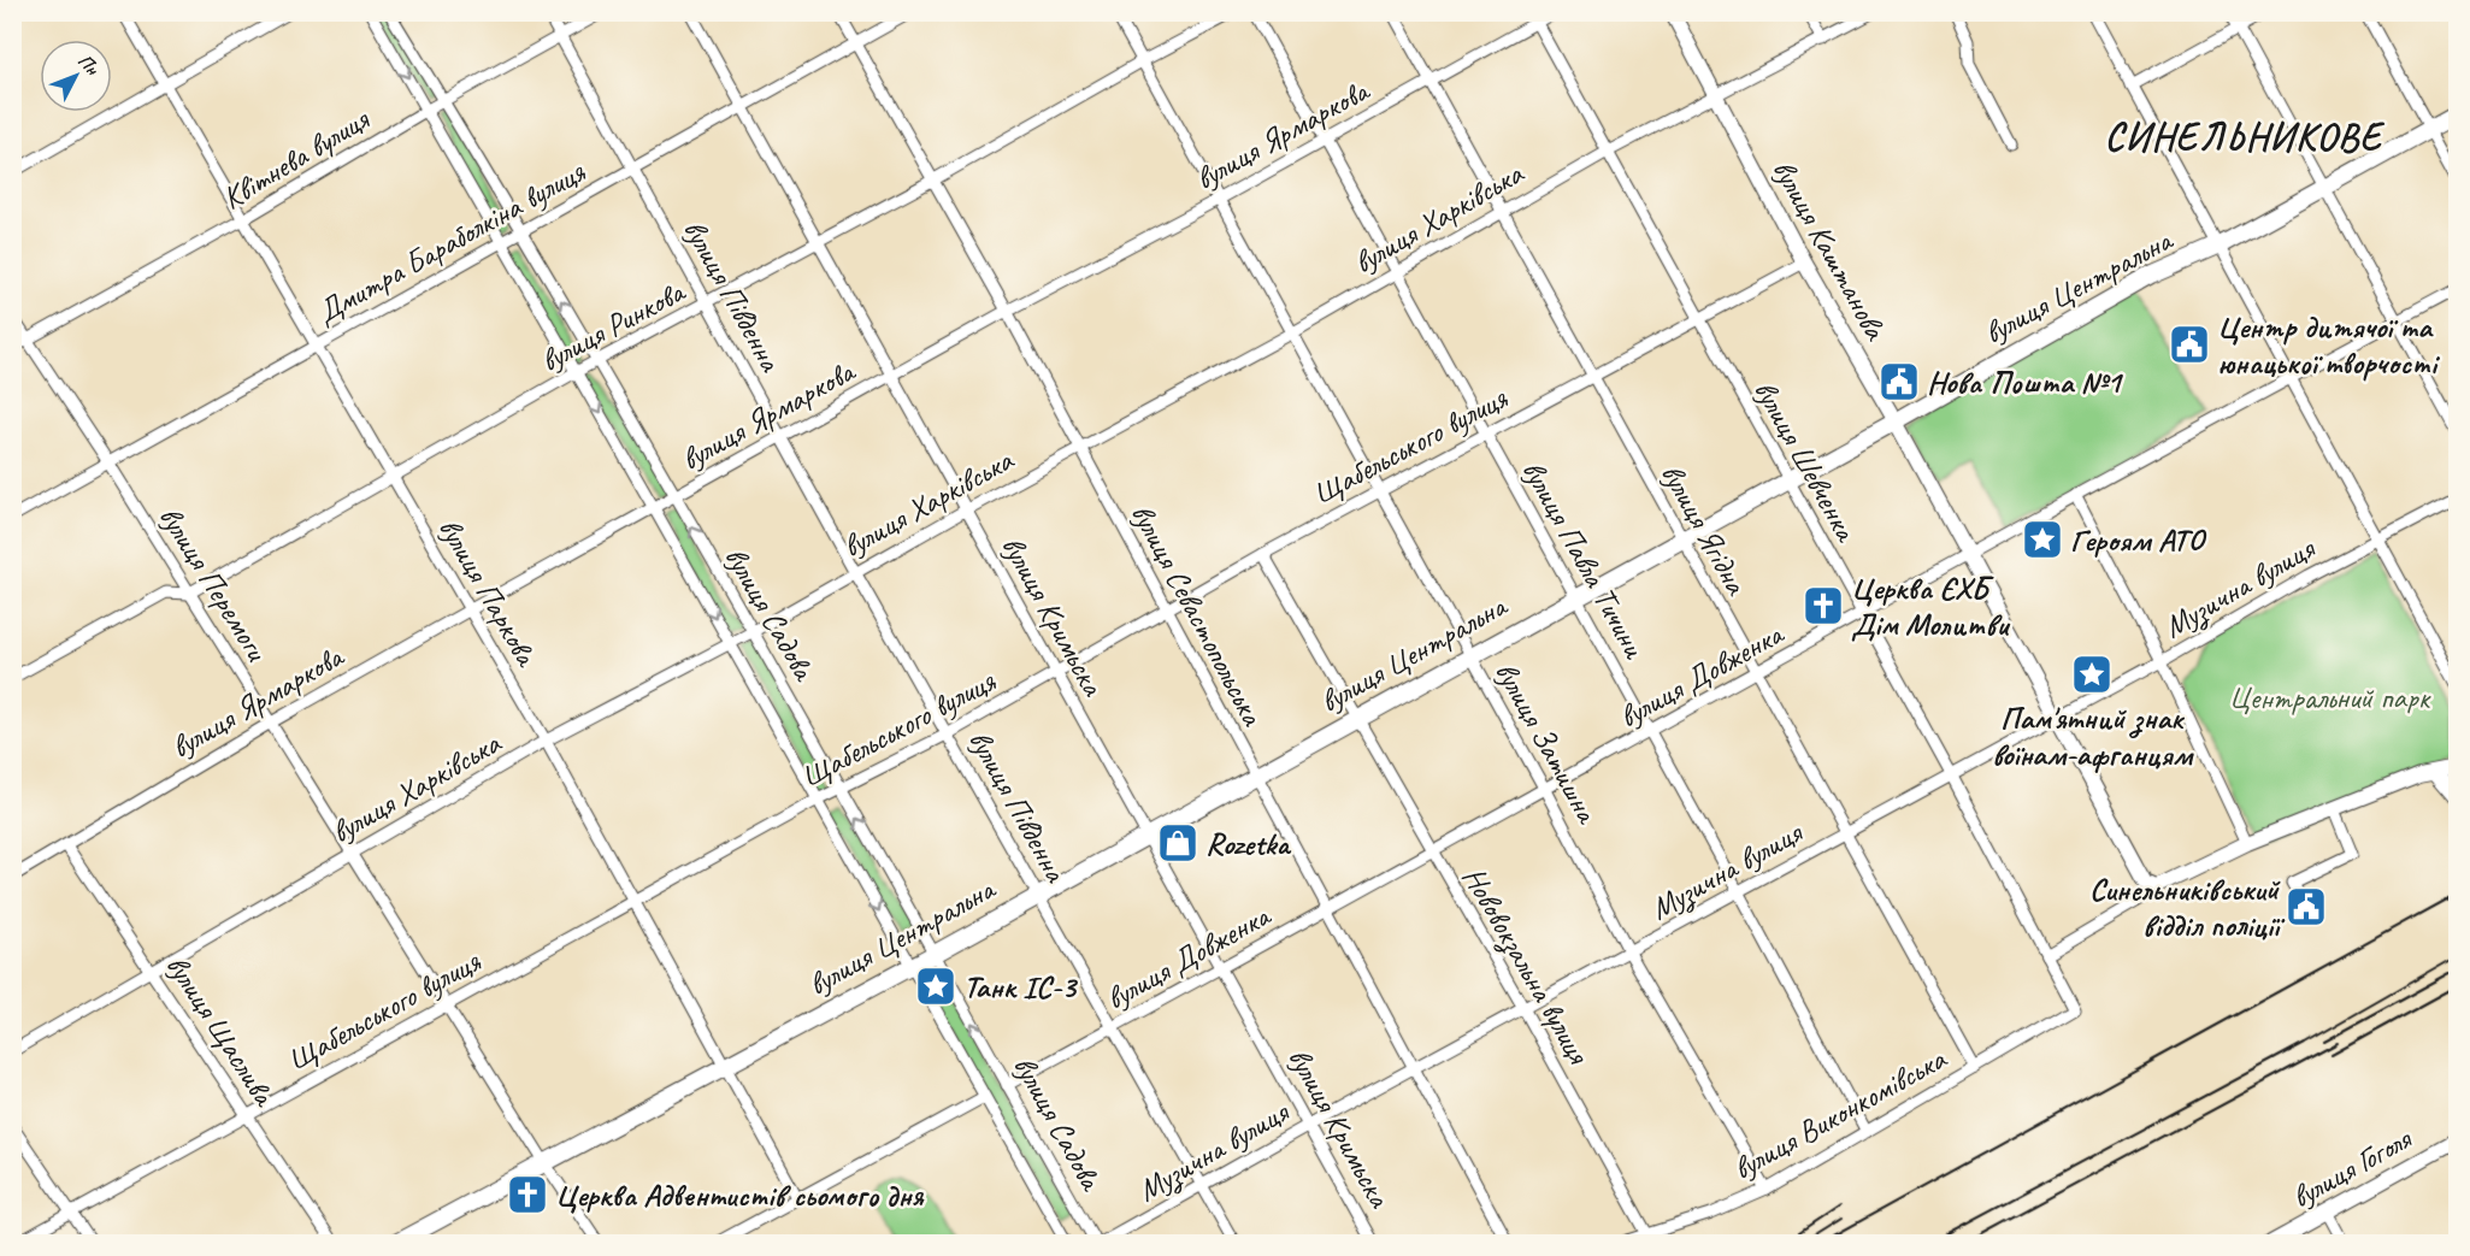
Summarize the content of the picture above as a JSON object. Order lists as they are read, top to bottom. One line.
{"streets":{"main road":["вулиця Центральна"],"street":["вулиця Ярмаркова","Квітнева вулиця","вулиця Харківська","Дмитра Бараболкіна вулиця","вулиця Каштанова","вулиця Південна","вулиця Ринкова","Щабельського вулиця","вулиця Шевченка","вулиця Ягідна","вулиця Павла Тичини","вулиця Перемоги","Музична вулиця","вулиця Паркова","вулиця Садова","вулиця Севастопольська","вулиця Кримьска","вулиця Довженка","вулиця Затишна","Нововокзальна вулиця","вулиця Щаслива","вулиця Виконкомівська","вулиця Гоголя"]},"crossings":[["вулиця Ярмаркова","вулиця Південна"],["вулиця Ярмаркова","вулиця Шевченка"],["вулиця Ярмаркова","вулиця Ягідна"],["вулиця Ярмаркова","вулиця Павла Тичини"],["вулиця Ярмаркова","вулиця Перемоги"],["вулиця Ярмаркова","вулиця Паркова"],["вулиця Ярмаркова","вулиця Садова"],["вулиця Ярмаркова","вулиця Севастопольська"],["вулиця Ярмаркова","вулиця Кримьска"],["вулиця Ярмаркова","вулиця Затишна"],["вулиця Ярмаркова","вулиця Щаслива"],["Квітнева вулиця","вулиця Південна"],["Квітнева вулиця","вулиця Перемоги"],["Квітнева вулиця","вулиця Паркова"],["Квітнева вулиця","вулиця Садова"],["вулиця Харківська","вулиця Каштанова"],["вулиця Харківська","вулиця Південна"],["вулиця Харківська","вулиця Шевченка"],["вулиця Харківська","вулиця Ягідна"],["вулиця Харківська","вулиця Павла Тичини"],["вулиця Харківська","вулиця Перемоги"],["вулиця Харківська","вулиця Паркова"],["вулиця Харківська","вулиця Садова"],["вулиця Харківська","вулиця Севастопольська"],["вулиця Харківська","вулиця Кримьска"],["вулиця Харківська","вулиця Затишна"],["вулиця Харківська","вулиця Щаслива"],["Дмитра Бараболкіна вулиця","вулиця Південна"],["Дмитра Бараболкіна вулиця","вулиця Перемоги"],["Дмитра Бараболкіна вулиця","вулиця Паркова"],["Дмитра Бараболкіна вулиця","вулиця Садова"],["Дмитра Бараболкіна вулиця","вулиця Севастопольська"],["Дмитра Бараболкіна вулиця","вулиця Кримьска"],["вулиця Каштанова","вулиця Центральна"],["вулиця Каштанова","Щабельського вулиця"],["вулиця Каштанова","Музична вулиця"],["вулиця Каштанова","вулиця Довженка"],["вулиця Центральна","вулиця Південна"],["вулиця Центральна","вулиця Шевченка"],["вулиця Центральна","вулиця Ягідна"],["вулиця Центральна","вулиця Павла Тичини"],["вулиця Центральна","вулиця Перемоги"],["вулиця Центральна","вулиця Паркова"],["вулиця Центральна","вулиця Садова"],["вулиця Центральна","вулиця Севастопольська"],["вулиця Центральна","вулиця Кримьска"],["вулиця Центральна","вулиця Затишна"],["вулиця Центральна","Нововокзальна вулиця"],["вулиця Південна","вулиця Ринкова"],["вулиця Південна","Щабельського вулиця"],["вулиця Південна","Музична вулиця"],["вулиця Південна","вулиця Довженка"],["вулиця Ринкова","вулиця Перемоги"],["вулиця Ринкова","вулиця Паркова"],["вулиця Ринкова","вулиця Садова"],["вулиця Ринкова","вулиця Севастопольська"],["вулиця Ринкова","вулиця Кримьска"],["вулиця Ринкова","вулиця Затишна"],["Щабельського вулиця","вулиця Шевченка"],["Щабельського вулиця","вулиця Ягідна"],["Щабельського вулиця","вулиця Павла Тичини"],["Щабельського вулиця","вулиця Перемоги"],["Щабельського вулиця","вулиця Паркова"],["Щабельського вулиця","вулиця Садова"],["Щабельського вулиця","вулиця Севастопольська"],["Щабельського вулиця","вулиця Кримьска"],["Щабельського вулиця","вулиця Затишна"],["Щабельського вулиця","Нововокзальна вулиця"],["Щабельського вулиця","вулиця Щаслива"],["вулиця Шевченка","Музична вулиця"],["вулиця Шевченка","вулиця Довженка"],["вулиця Шевченка","вулиця Виконкомівська"],["вулиця Ягідна","Музична вулиця"],["вулиця Ягідна","вулиця Довженка"],["вулиця Ягідна","вулиця Виконкомівська"],["вулиця Павла Тичини","Музична вулиця"],["вулиця Павла Тичини","вулиця Довженка"],["вулиця Павла Тичини","вулиця Виконкомівська"],["Музична вулиця","вулиця Садова"],["Музична вулиця","вулиця Севастопольська"],["Музична вулиця","вулиця Кримьска"],["Музична вулиця","вулиця Затишна"],["Музична вулиця","Нововокзальна вулиця"],["вулиця Садова","вулиця Довженка"],["вулиця Севастопольська","вулиця Довженка"],["вулиця Кримьска","вулиця Довженка"],["вулиця Довженка","вулиця Затишна"],["вулиця Довженка","Нововокзальна вулиця"],["вулиця Затишна","вулиця Виконкомівська"],["Нововокзальна вулиця","вулиця Виконкомівська"]],"districts":["СИНЕЛЬНИКОВЕ"],"parks":["Центральний парк"],"places":{"public building":["Центр дитячої та юнацької творчості","Нова Пошта №1","Синельниківський відділ поліції"],"place":["Героям АТО","Пам'ятний знак воїнам-афганцям","Танк ІС-3"],"church":["Церква ЄХБ Дім Молитви","Церква Адвентистів сьомого дня"],"shop":["Rozetka"]},"north":"top right"}
